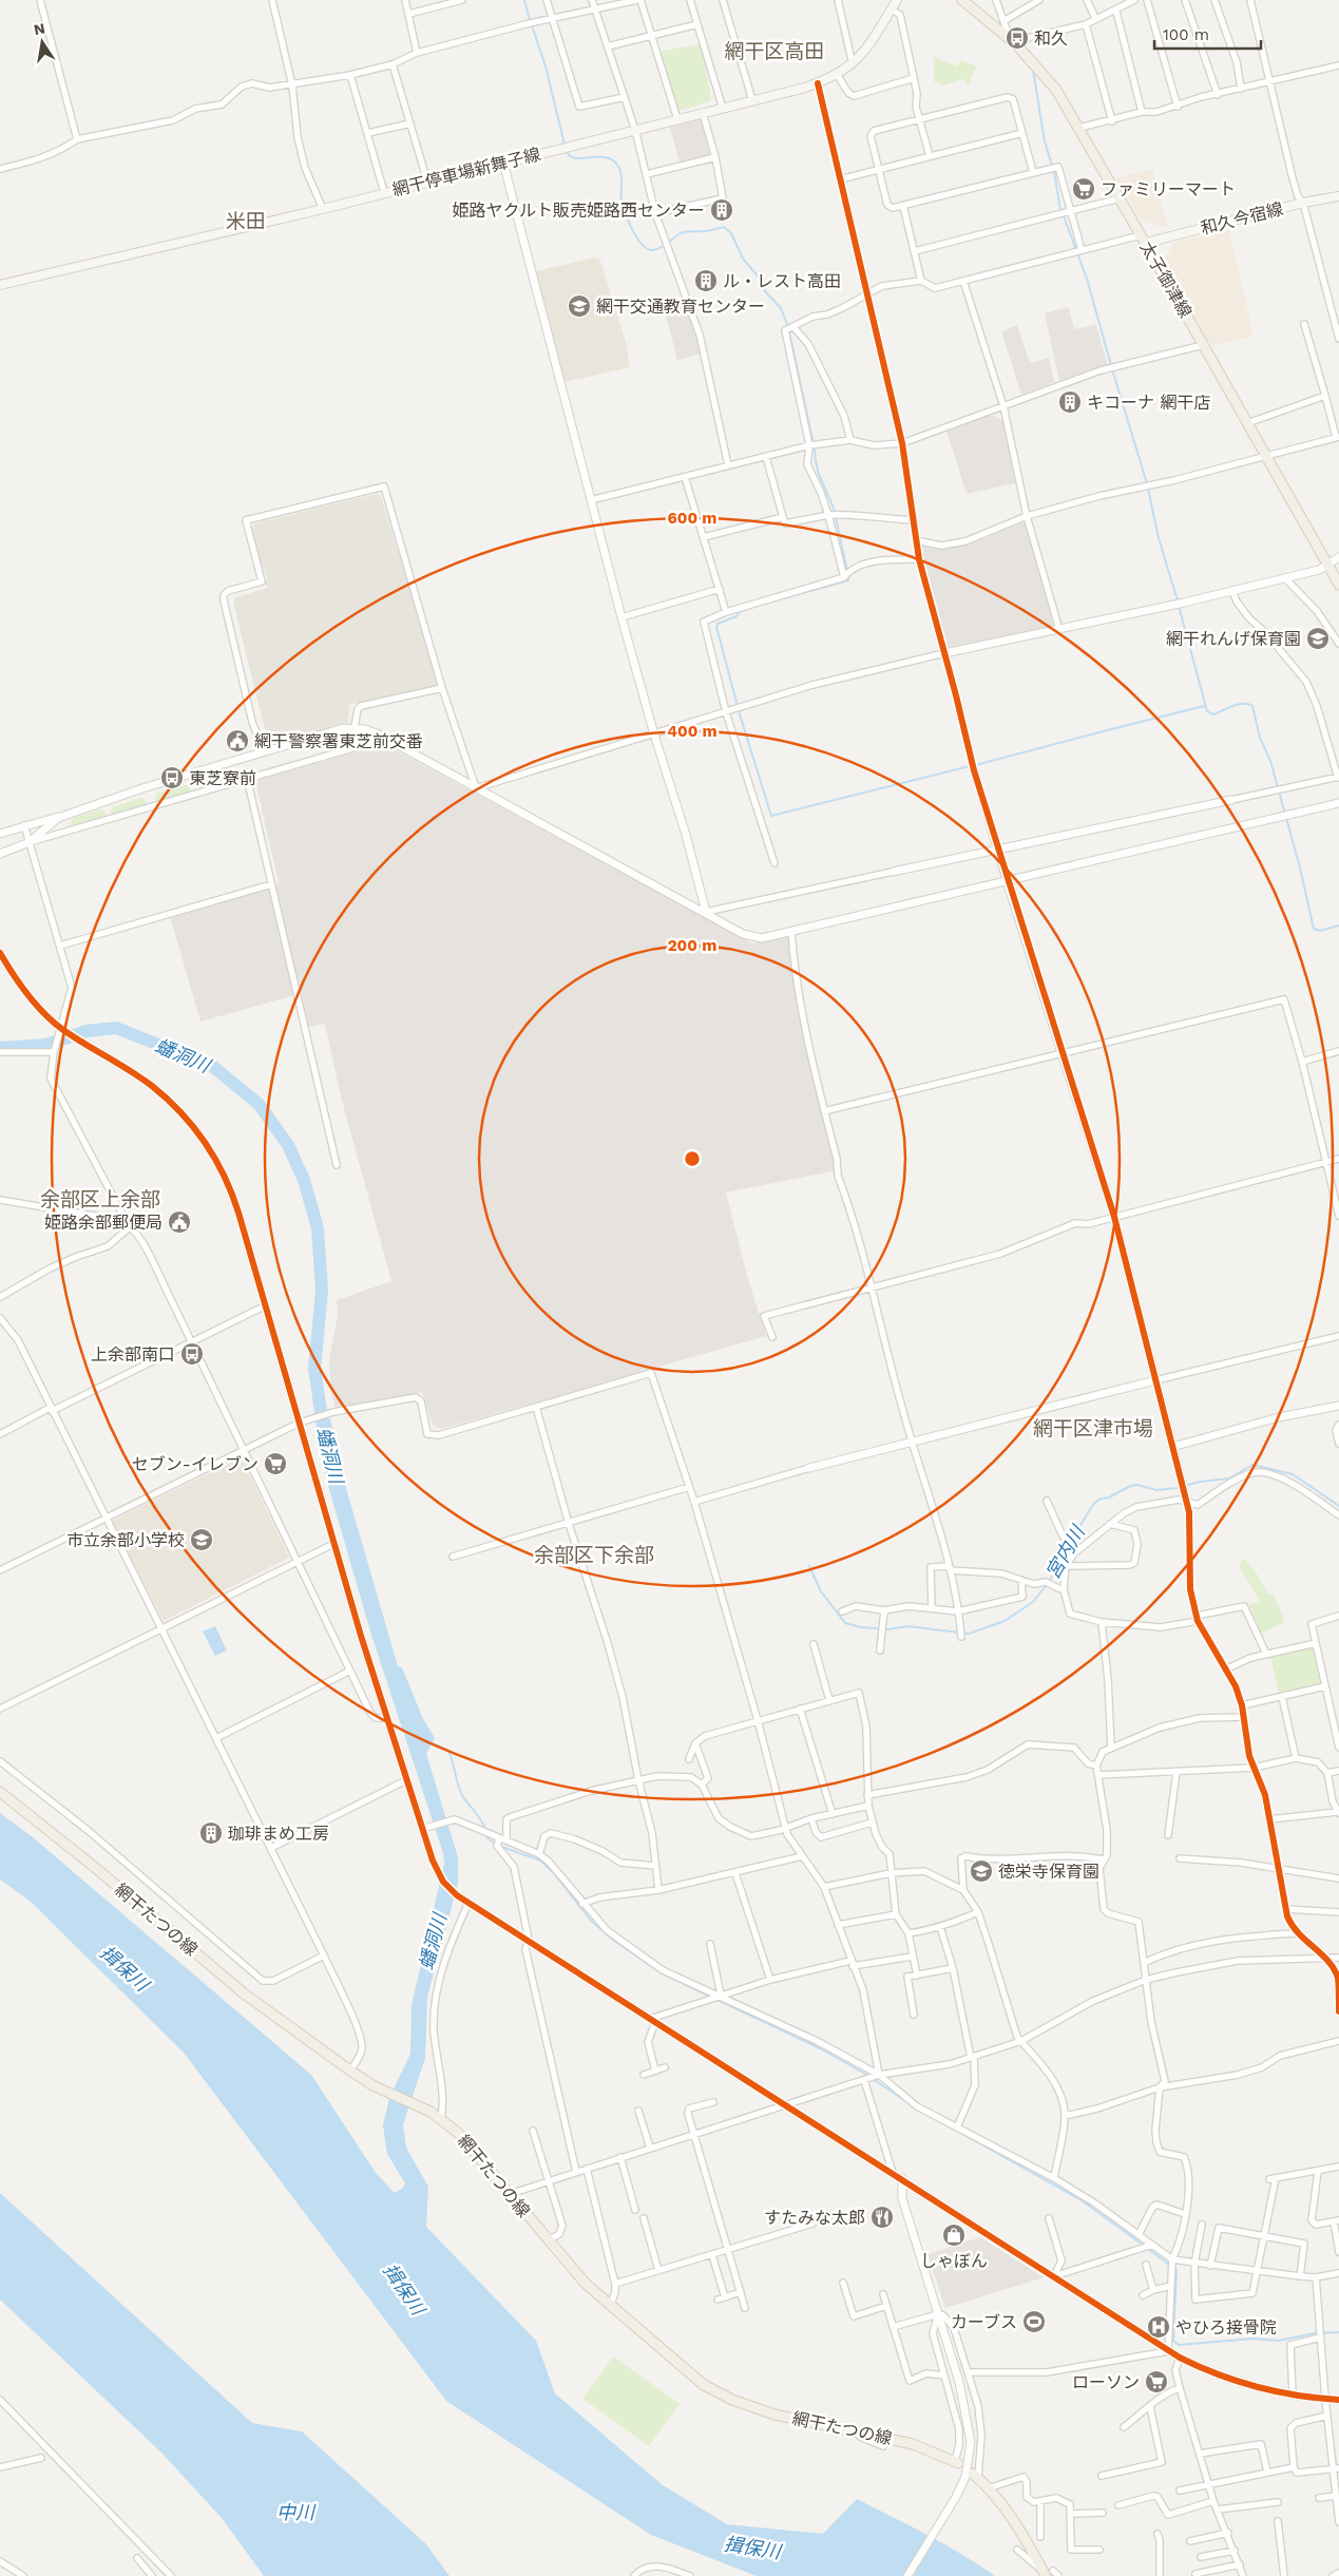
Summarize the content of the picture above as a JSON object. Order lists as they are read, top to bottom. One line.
{"streets":{"main road":["網干停車場新舞子線","和久今宿線","太子御津線","網干たつの線"]},"crossings":[["和久今宿線","太子御津線"]],"districts":["網干区高田","米田","余部区上余部","網干区津市場","余部区下余部"],"water":["蟠洞川","宮内川","揖保川","中川"],"places":{"bus stop":["和久","東芝寮前","上余部南口"],"supermarket":["ファミリーマート","セブン-イレブン","ローソン"],"building":["姫路ヤクルト販売姫路西センター","ル・レスト高田","キコーナ 網干店","珈琲まめ工房"],"school or university":["網干交通教育センター","網干れんげ保育園","市立余部小学校","徳栄寺保育園"],"public building":["網干警察署東芝前交番","姫路余部郵便局"],"restaurant":["すたみな太郎"],"shop":["しゃぼん"],"sports":["カーブス"],"hospital":["やひろ接骨院"]},"scale_bar":"100 m","north":"top","rings":["600 m","400 m","200 m"]}
